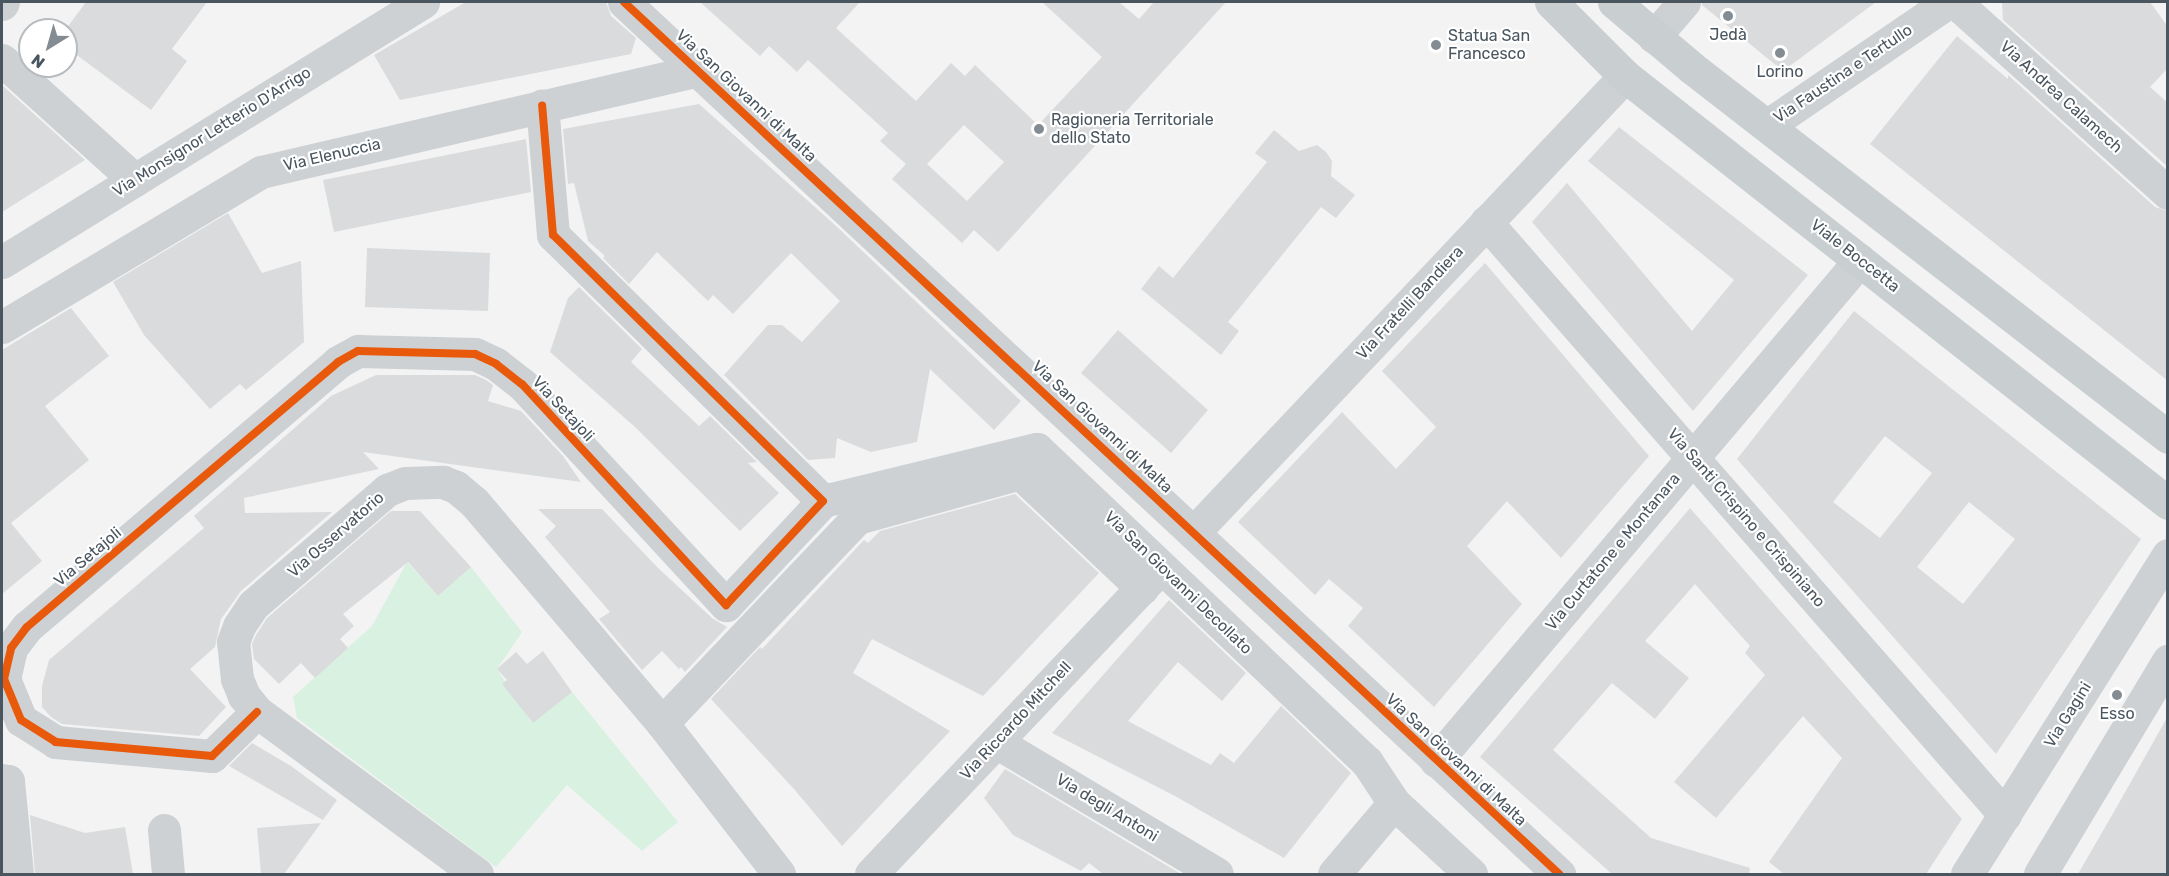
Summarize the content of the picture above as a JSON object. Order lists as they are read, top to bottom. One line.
{"streets":{"main road":["Viale Boccetta"],"street":["Via Faustina e Tertullo","Via San Giovanni di Malta","Via Andrea Calamech","Via Monsignor Letterio D'Arrigo","Via Elenuccia","Via Fratelli Bandiera","Via Setajoli","Via Santi Crispino e Crispiniano","Via Osservatorio","Via Curtatone e Montanara","Via San Giovanni Decollato","Via Gagini","Via Riccardo Mitchell","Via degli Antoni"]},"crossings":[["Via San Giovanni di Malta","Via Elenuccia"],["Via San Giovanni di Malta","Via Fratelli Bandiera"],["Via San Giovanni di Malta","Via Curtatone e Montanara"],["Viale Boccetta","Via Fratelli Bandiera"],["Viale Boccetta","Via Curtatone e Montanara"],["Via Fratelli Bandiera","Via Santi Crispino e Crispiniano"],["Via Setajoli","Via Osservatorio"],["Via Setajoli","Via San Giovanni Decollato"],["Via Santi Crispino e Crispiniano","Via Curtatone e Montanara"],["Via Santi Crispino e Crispiniano","Via Gagini"],["Via San Giovanni Decollato","Via Riccardo Mitchell"],["Via Riccardo Mitchell","Via degli Antoni"]],"places":["Jedà","Statua San Francesco","Lorino","Ragioneria Territoriale dello Stato","Esso"],"north":"bottom left"}
